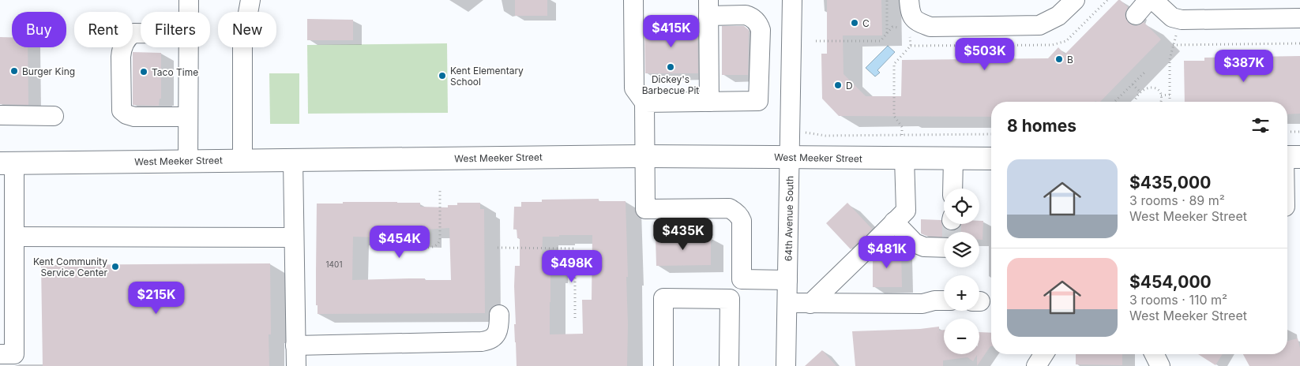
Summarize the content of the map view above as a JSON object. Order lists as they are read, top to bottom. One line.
{"streets":{"main road":["West Meeker Street"],"street":["64th Avenue South"]},"crossings":[["West Meeker Street","64th Avenue South"]],"places":["C","B","Dickey's Barbecue Pit","Burger King","Taco Time","Kent Elementary School","D","Kent Community Service Center"],"house_numbers":["1401"],"page":{"chip":["Buy","Rent","Filters","New"],"price":["$415K","$503K","$387K","$435K","$454K","$481K","$498K","$215K"],"heading":"8 homes","list":[{"name":"$435,000","note":"3 rooms · 89 m² · West Meeker Street"},{"name":"$454,000","note":"3 rooms · 110 m² · West Meeker Street"}],"map_buttons":["+","−"]}}
